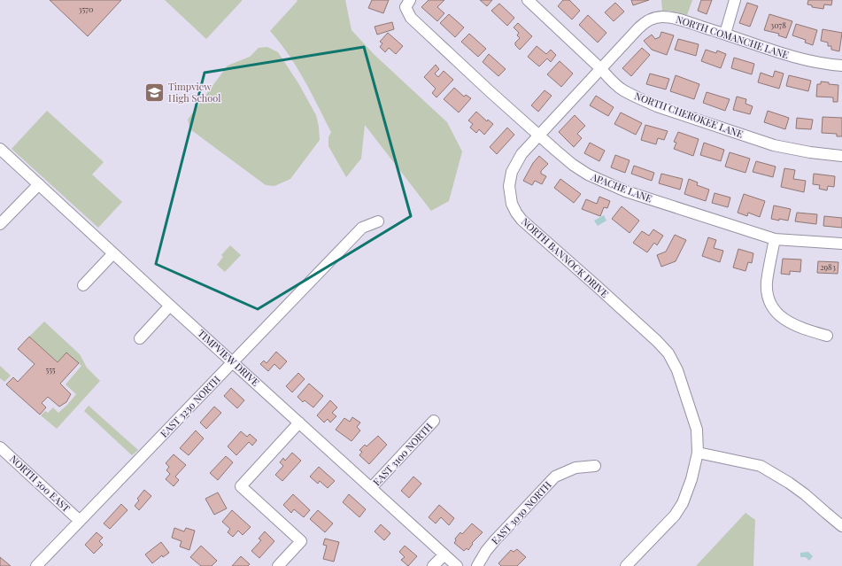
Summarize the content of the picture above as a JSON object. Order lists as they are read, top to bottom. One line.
{"streets":{"street":["NORTH COMANCHE LANE","NORTH CHEROKEE LANE","APACHE LANE","NORTH BANNOCK DRIVE","TIMPVIEW DRIVE","EAST 3230 NORTH","EAST 3100 NORTH","NORTH 500 EAST","EAST 3030 NORTH"]},"crossings":[["NORTH COMANCHE LANE","NORTH CHEROKEE LANE"],["NORTH COMANCHE LANE","NORTH BANNOCK DRIVE"],["NORTH CHEROKEE LANE","NORTH BANNOCK DRIVE"],["APACHE LANE","NORTH BANNOCK DRIVE"],["TIMPVIEW DRIVE","EAST 3230 NORTH"],["TIMPVIEW DRIVE","EAST 3100 NORTH"],["EAST 3230 NORTH","NORTH 500 EAST"]],"places":{"school or university":["Timpview High School"]},"house_numbers":["3570","3078","2983","555"]}
